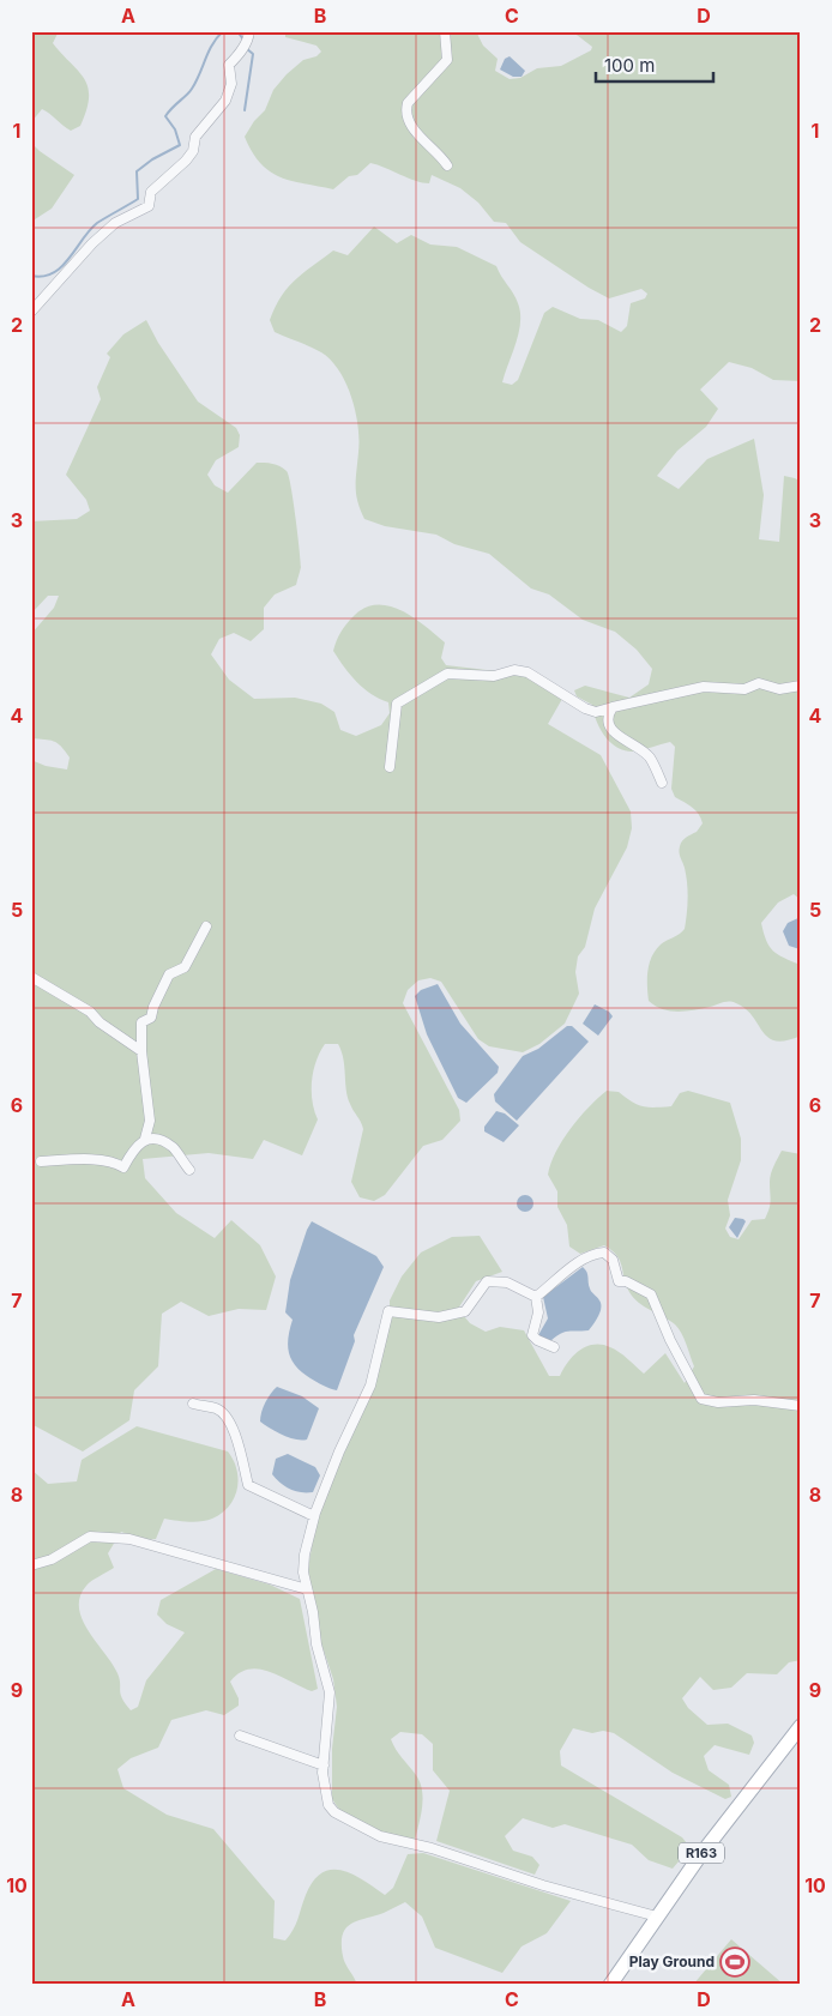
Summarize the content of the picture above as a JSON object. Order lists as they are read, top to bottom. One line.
{"streets":{"main road":["R163"]},"places":{"sports":["Play Ground"]},"scale_bar":"100 m","grid":{"columns":["A","B","C","D"],"rows":["1","2","3","4","5","6","7","8","9","10"]}}
